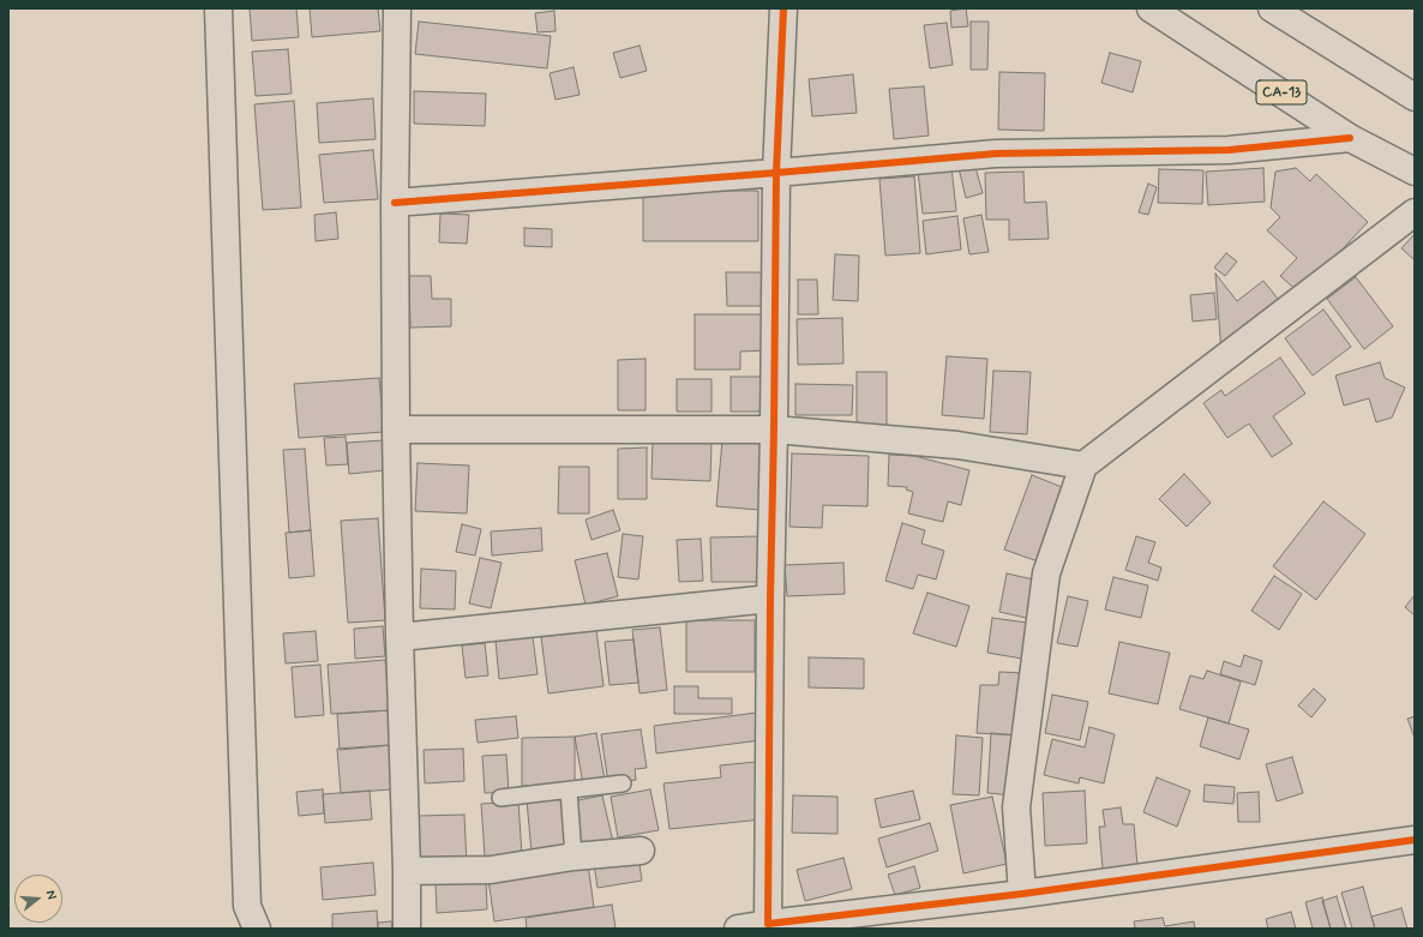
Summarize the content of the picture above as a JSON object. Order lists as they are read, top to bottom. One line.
{"streets":{"main road":["CA-13"]},"north":"right"}
